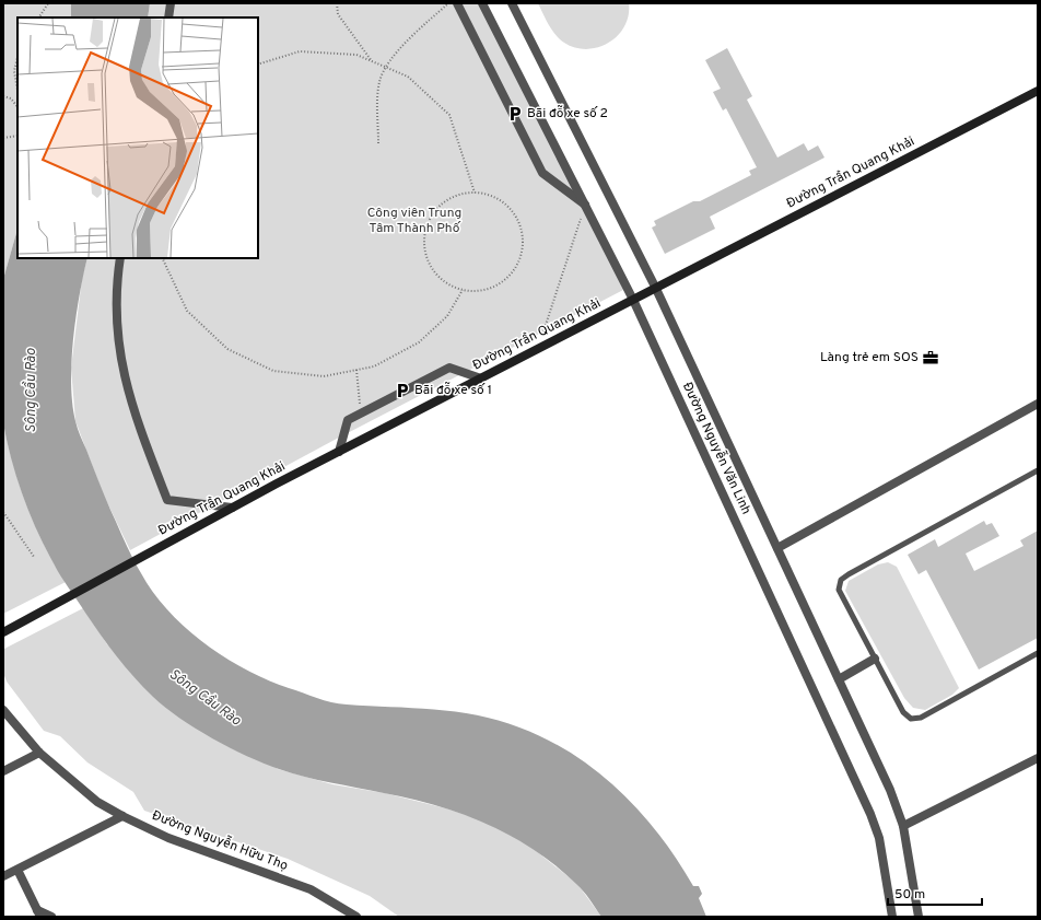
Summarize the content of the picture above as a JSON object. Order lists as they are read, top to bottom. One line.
{"streets":{"main road":["Đường Trần Quang Khải"],"street":["Đường Nguyễn Văn Linh","Đường Nguyễn Hữu Thọ"]},"crossings":[["Đường Trần Quang Khải","Đường Nguyễn Văn Linh"]],"water":["Sông Cầu Rào"],"parks":["Công viên Trung Tâm Thành Phố"],"places":{"parking":["Bãi đỗ xe số 2","Bãi đỗ xe số 1"],"office":["Làng trẻ em SOS"]},"scale_bar":"50 m"}
